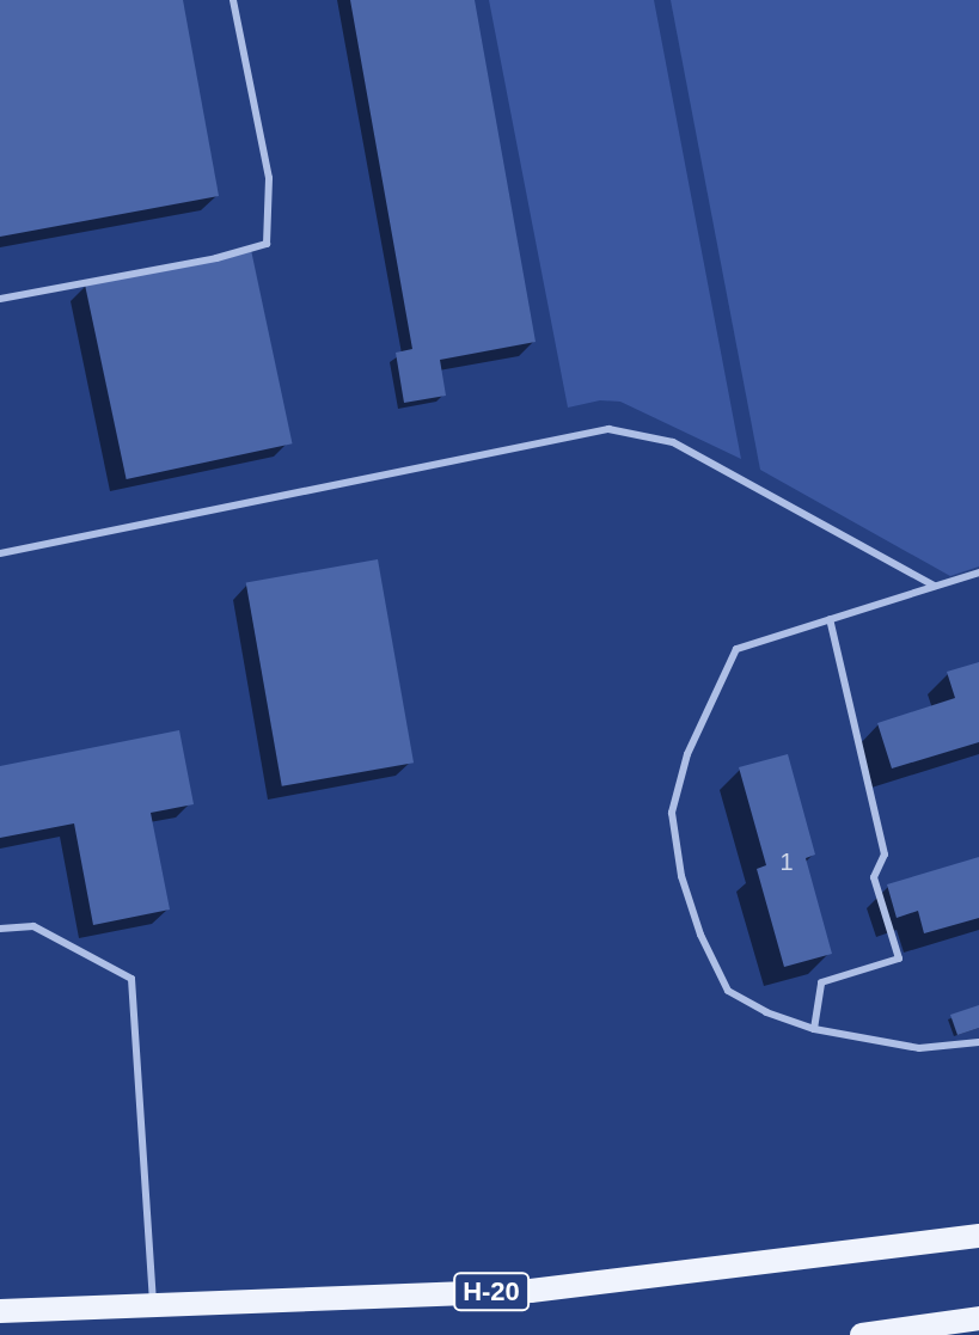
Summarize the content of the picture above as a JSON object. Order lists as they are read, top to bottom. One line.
{"streets":{"main road":["Н-20"]},"house_numbers":["1"]}
